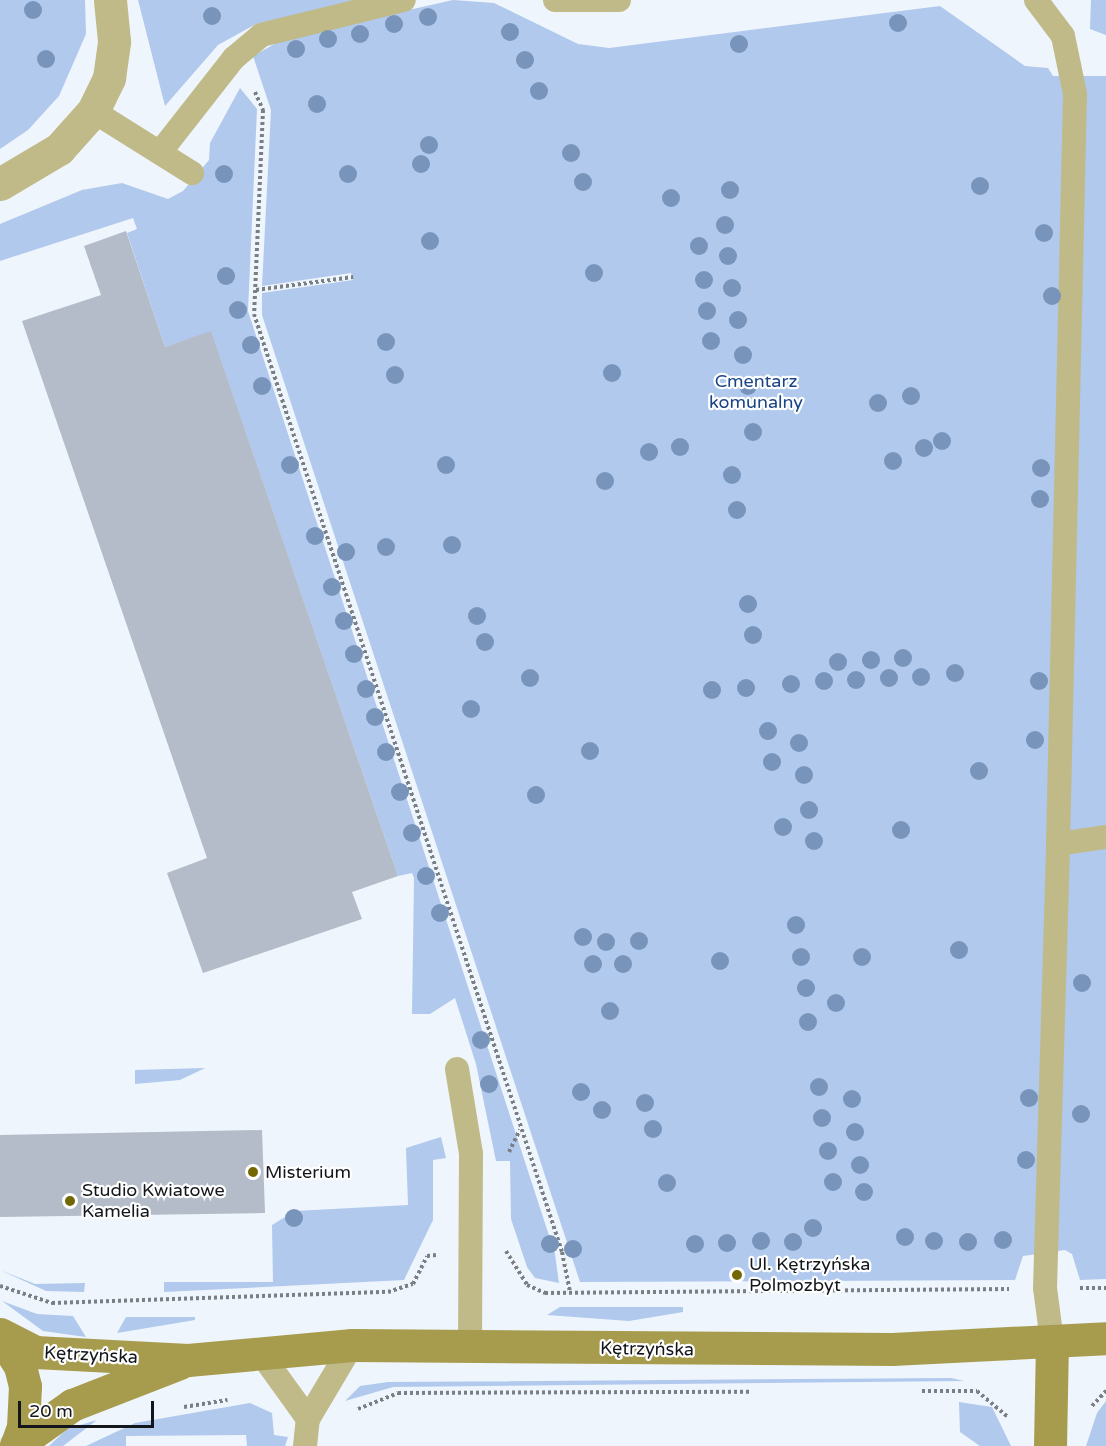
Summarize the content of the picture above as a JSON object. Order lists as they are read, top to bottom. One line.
{"streets":{"main road":["Kętrzyńska"]},"parks":["Cmentarz komunalny"],"places":["Misterium","Studio Kwiatowe Kamelia","Ul. Kętrzyńska Polmozbyt"],"scale_bar":"20 m"}
